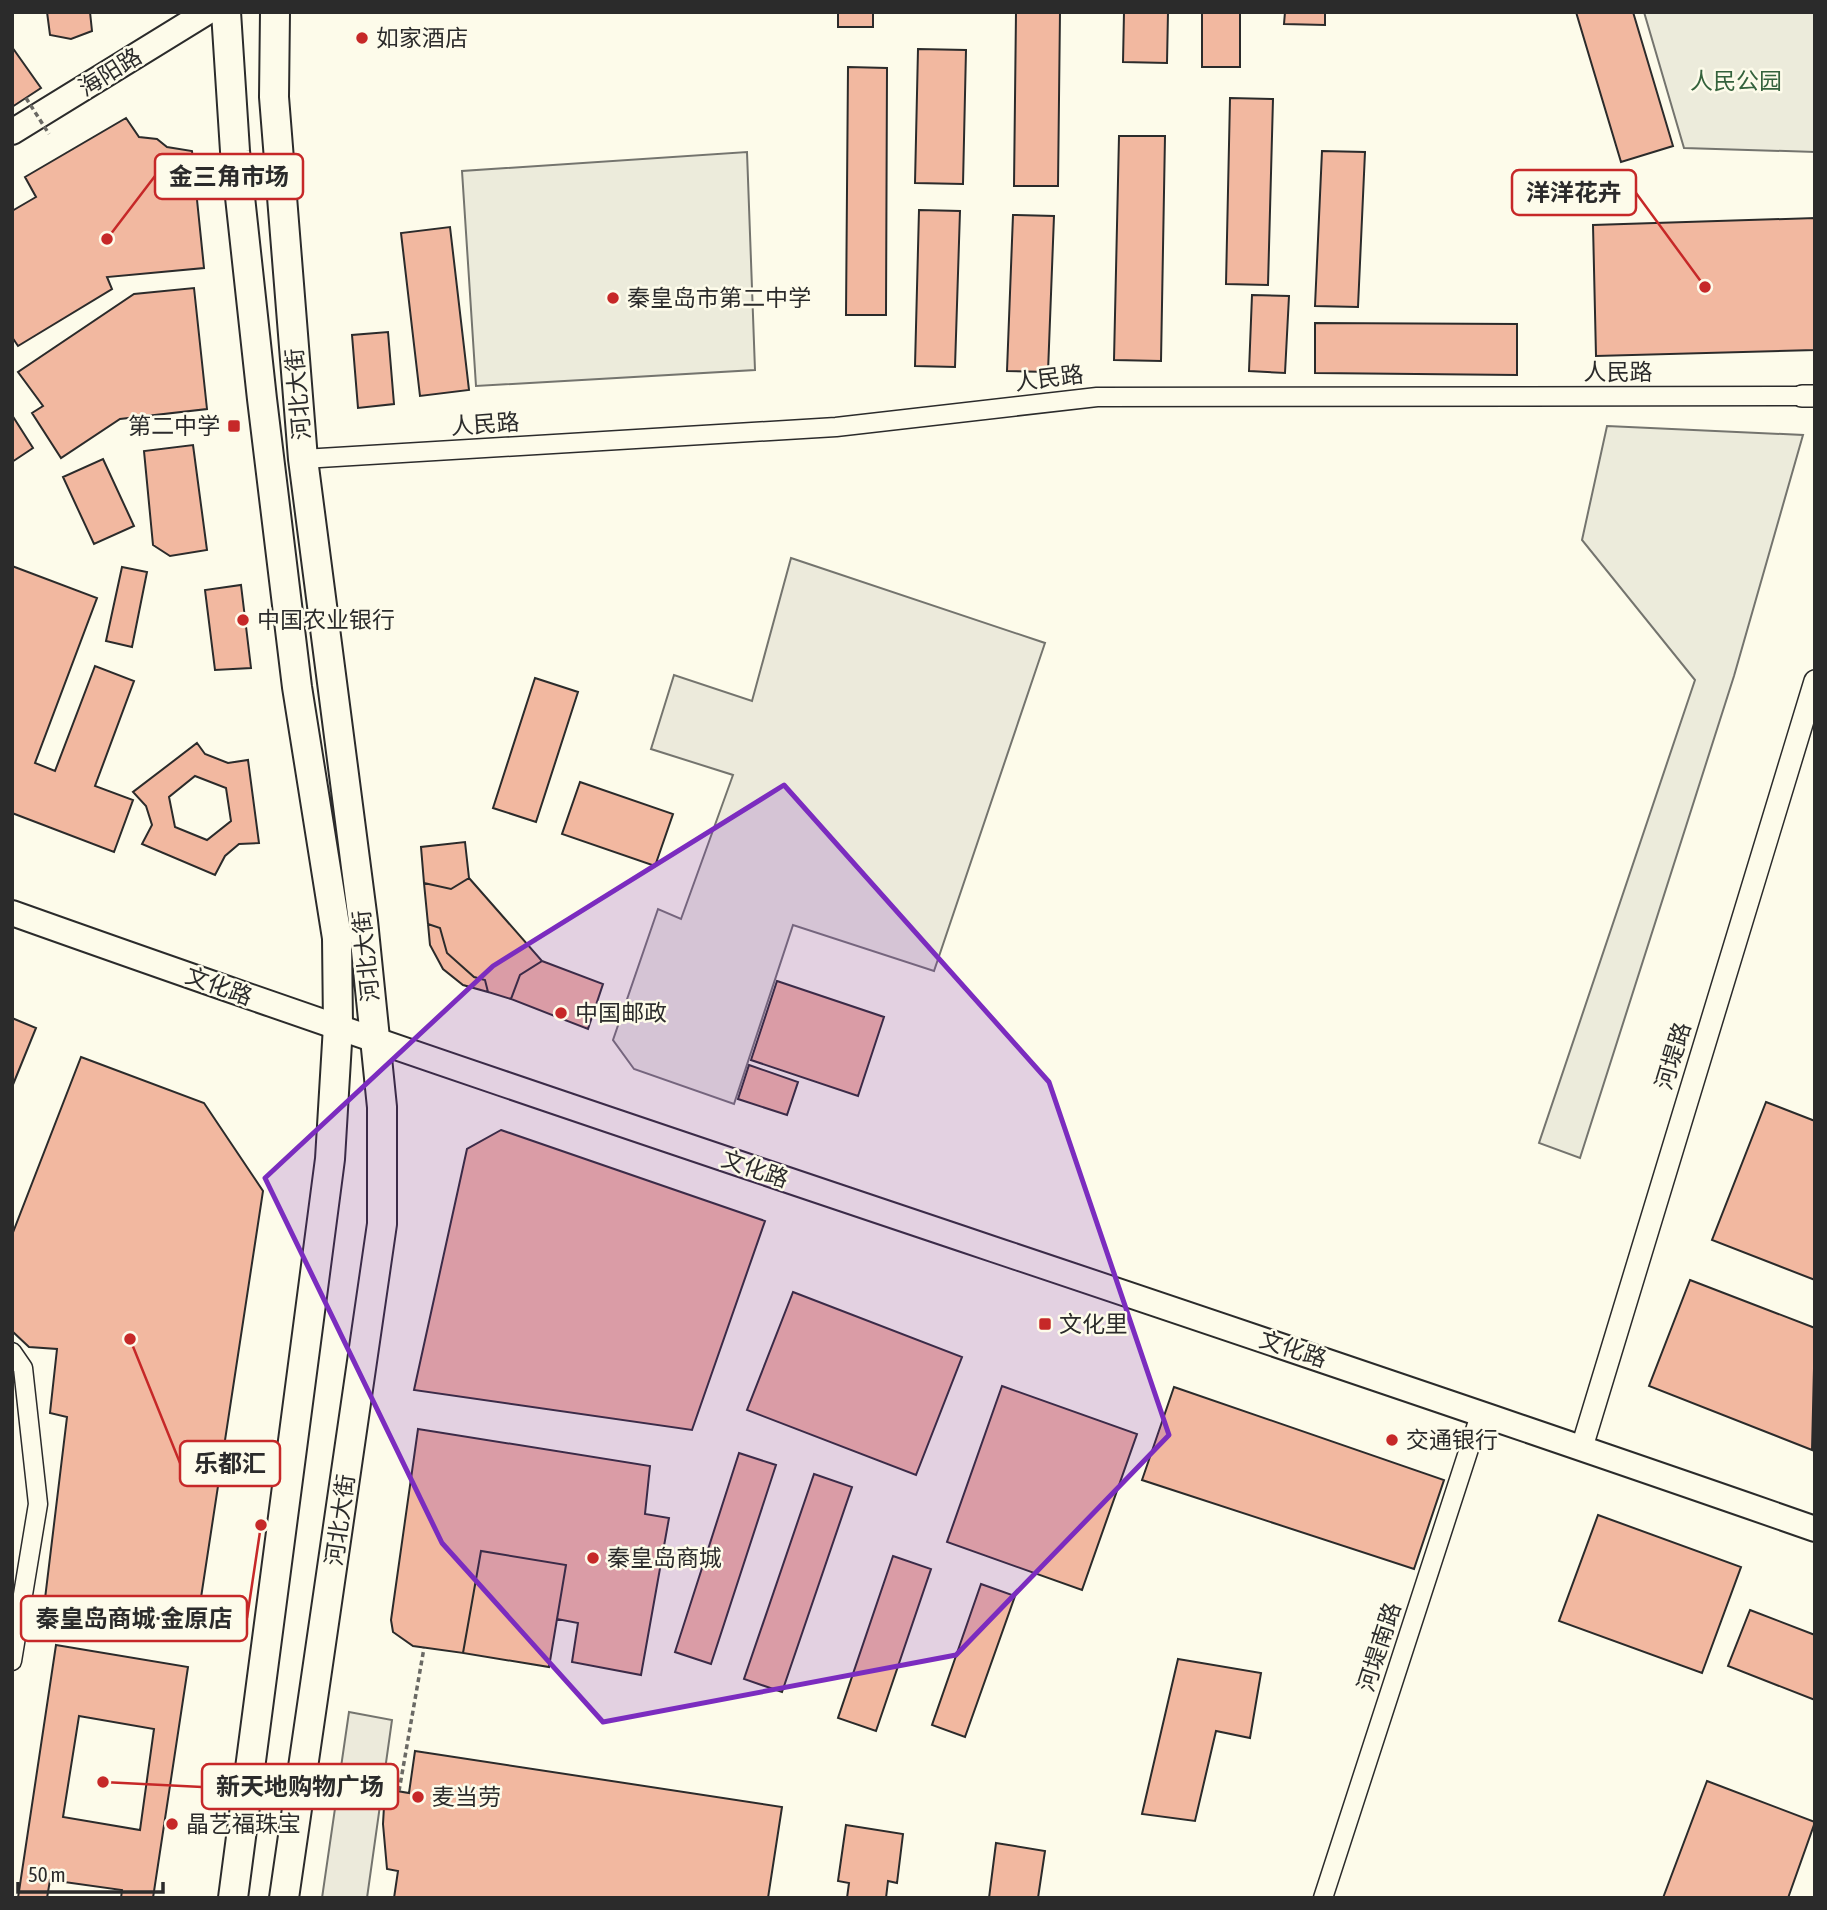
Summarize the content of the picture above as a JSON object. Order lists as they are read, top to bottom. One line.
{"streets":{"main road":["海阳路","河北大街","文化路"],"street":["人民路","河堤路","河堤南路"]},"crossings":[["人民路","河北大街"],["河北大街","文化路"],["文化路","河堤路"],["文化路","河堤南路"]],"parks":["人民公园"],"places":{"other":["如家酒店","金三角市场","洋洋花卉","秦皇岛市第二中学","中国农业银行","中国邮政","乐都汇","交通银行","秦皇岛商城·金原店","秦皇岛商城","新天地购物广场","麦当劳","晶艺福珠宝"],"transit":["第二中学","文化里"]},"scale_bar":"50 m"}
